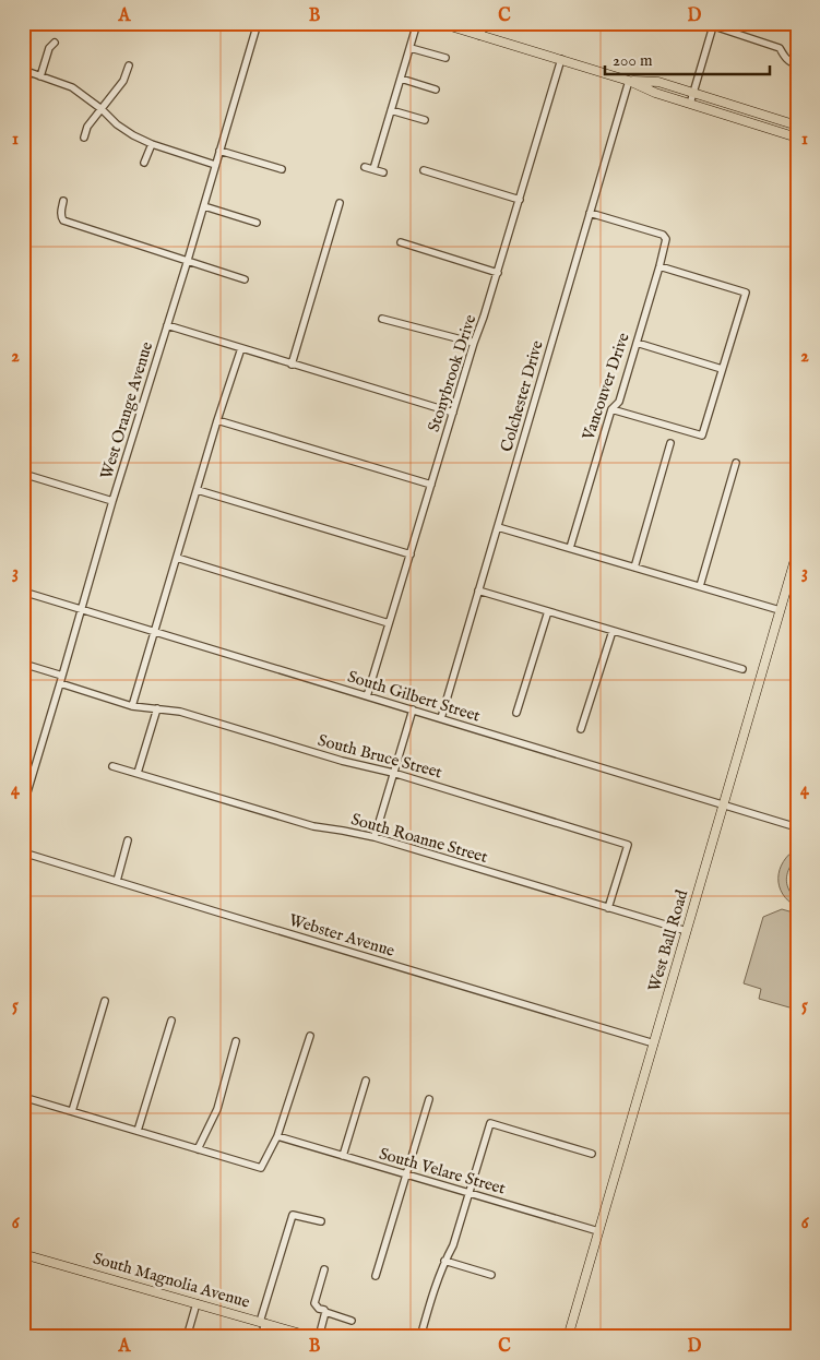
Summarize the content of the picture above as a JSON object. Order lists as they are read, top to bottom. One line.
{"streets":{"main road":["West Ball Road","South Magnolia Avenue"],"street":["Stonybrook Drive","Vancouver Drive","Colchester Drive","West Orange Avenue","South Gilbert Street","South Bruce Street","South Roanne Street","Webster Avenue","South Velare Street"]},"crossings":[["Stonybrook Drive","South Gilbert Street"],["Vancouver Drive","Colchester Drive"],["Colchester Drive","South Gilbert Street"],["West Orange Avenue","South Gilbert Street"],["West Orange Avenue","South Bruce Street"],["South Gilbert Street","West Ball Road"],["South Bruce Street","South Roanne Street"],["South Roanne Street","West Ball Road"],["Webster Avenue","West Ball Road"],["West Ball Road","South Velare Street"]],"scale_bar":"200 m","grid":{"columns":["A","B","C","D"],"rows":["1","2","3","4","5","6"]}}
